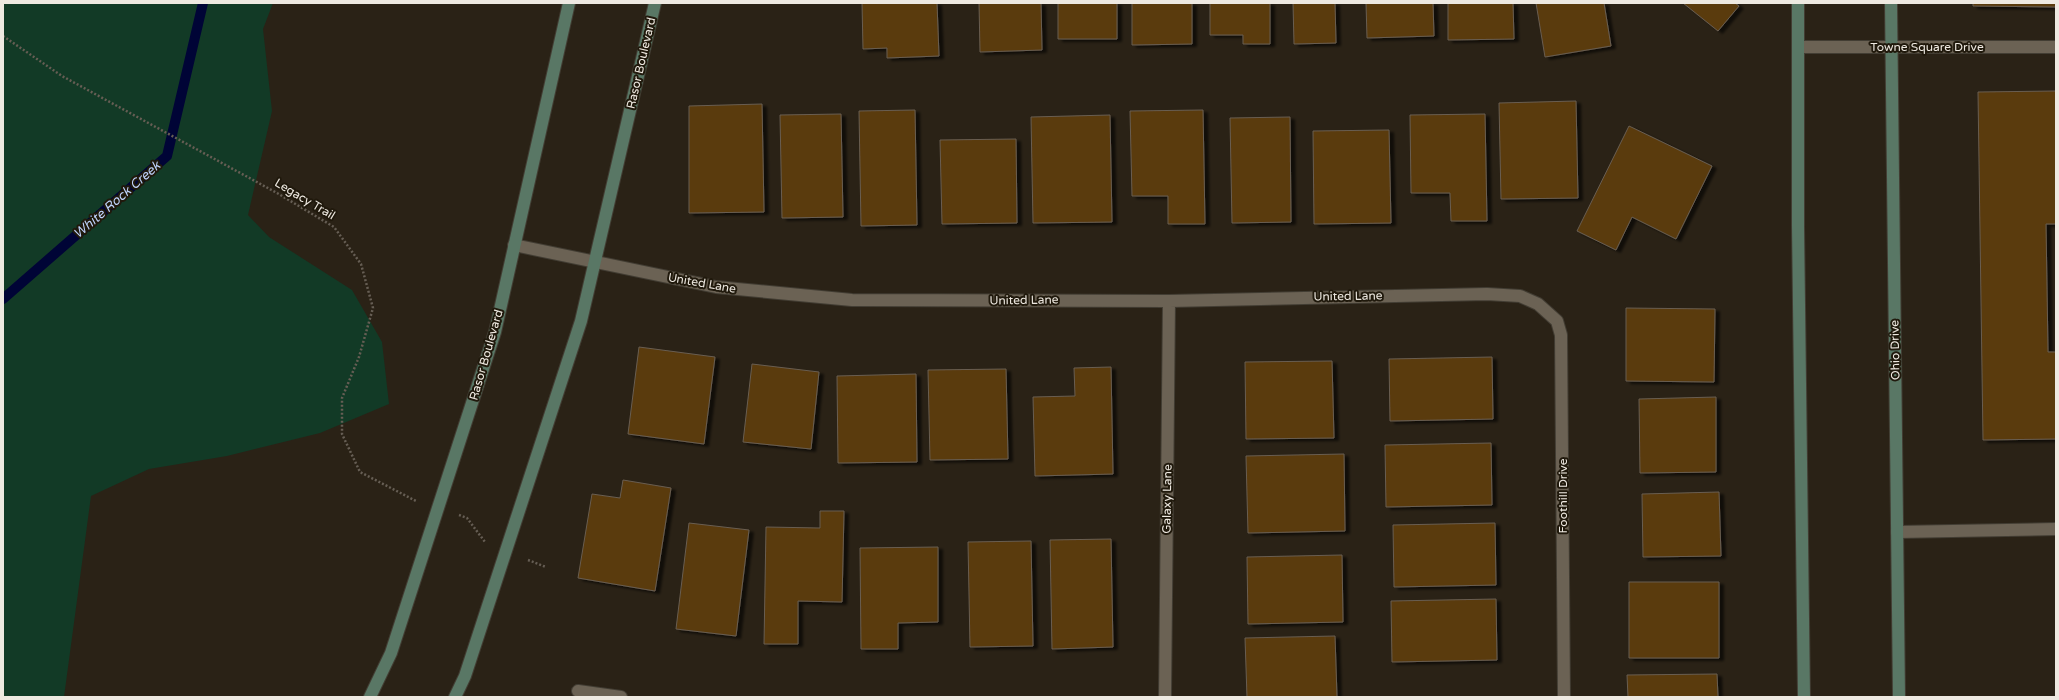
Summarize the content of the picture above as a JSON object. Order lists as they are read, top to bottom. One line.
{"streets":{"main road":["Rasor Boulevard","Ohio Drive"],"street":["Towne Square Drive","United Lane","Foothill Drive","Galaxy Lane"],"path":["Legacy Trail"]},"crossings":[["Towne Square Drive","Ohio Drive"],["Rasor Boulevard","United Lane"],["United Lane","Foothill Drive"],["United Lane","Galaxy Lane"]],"water":["White Rock Creek"]}
